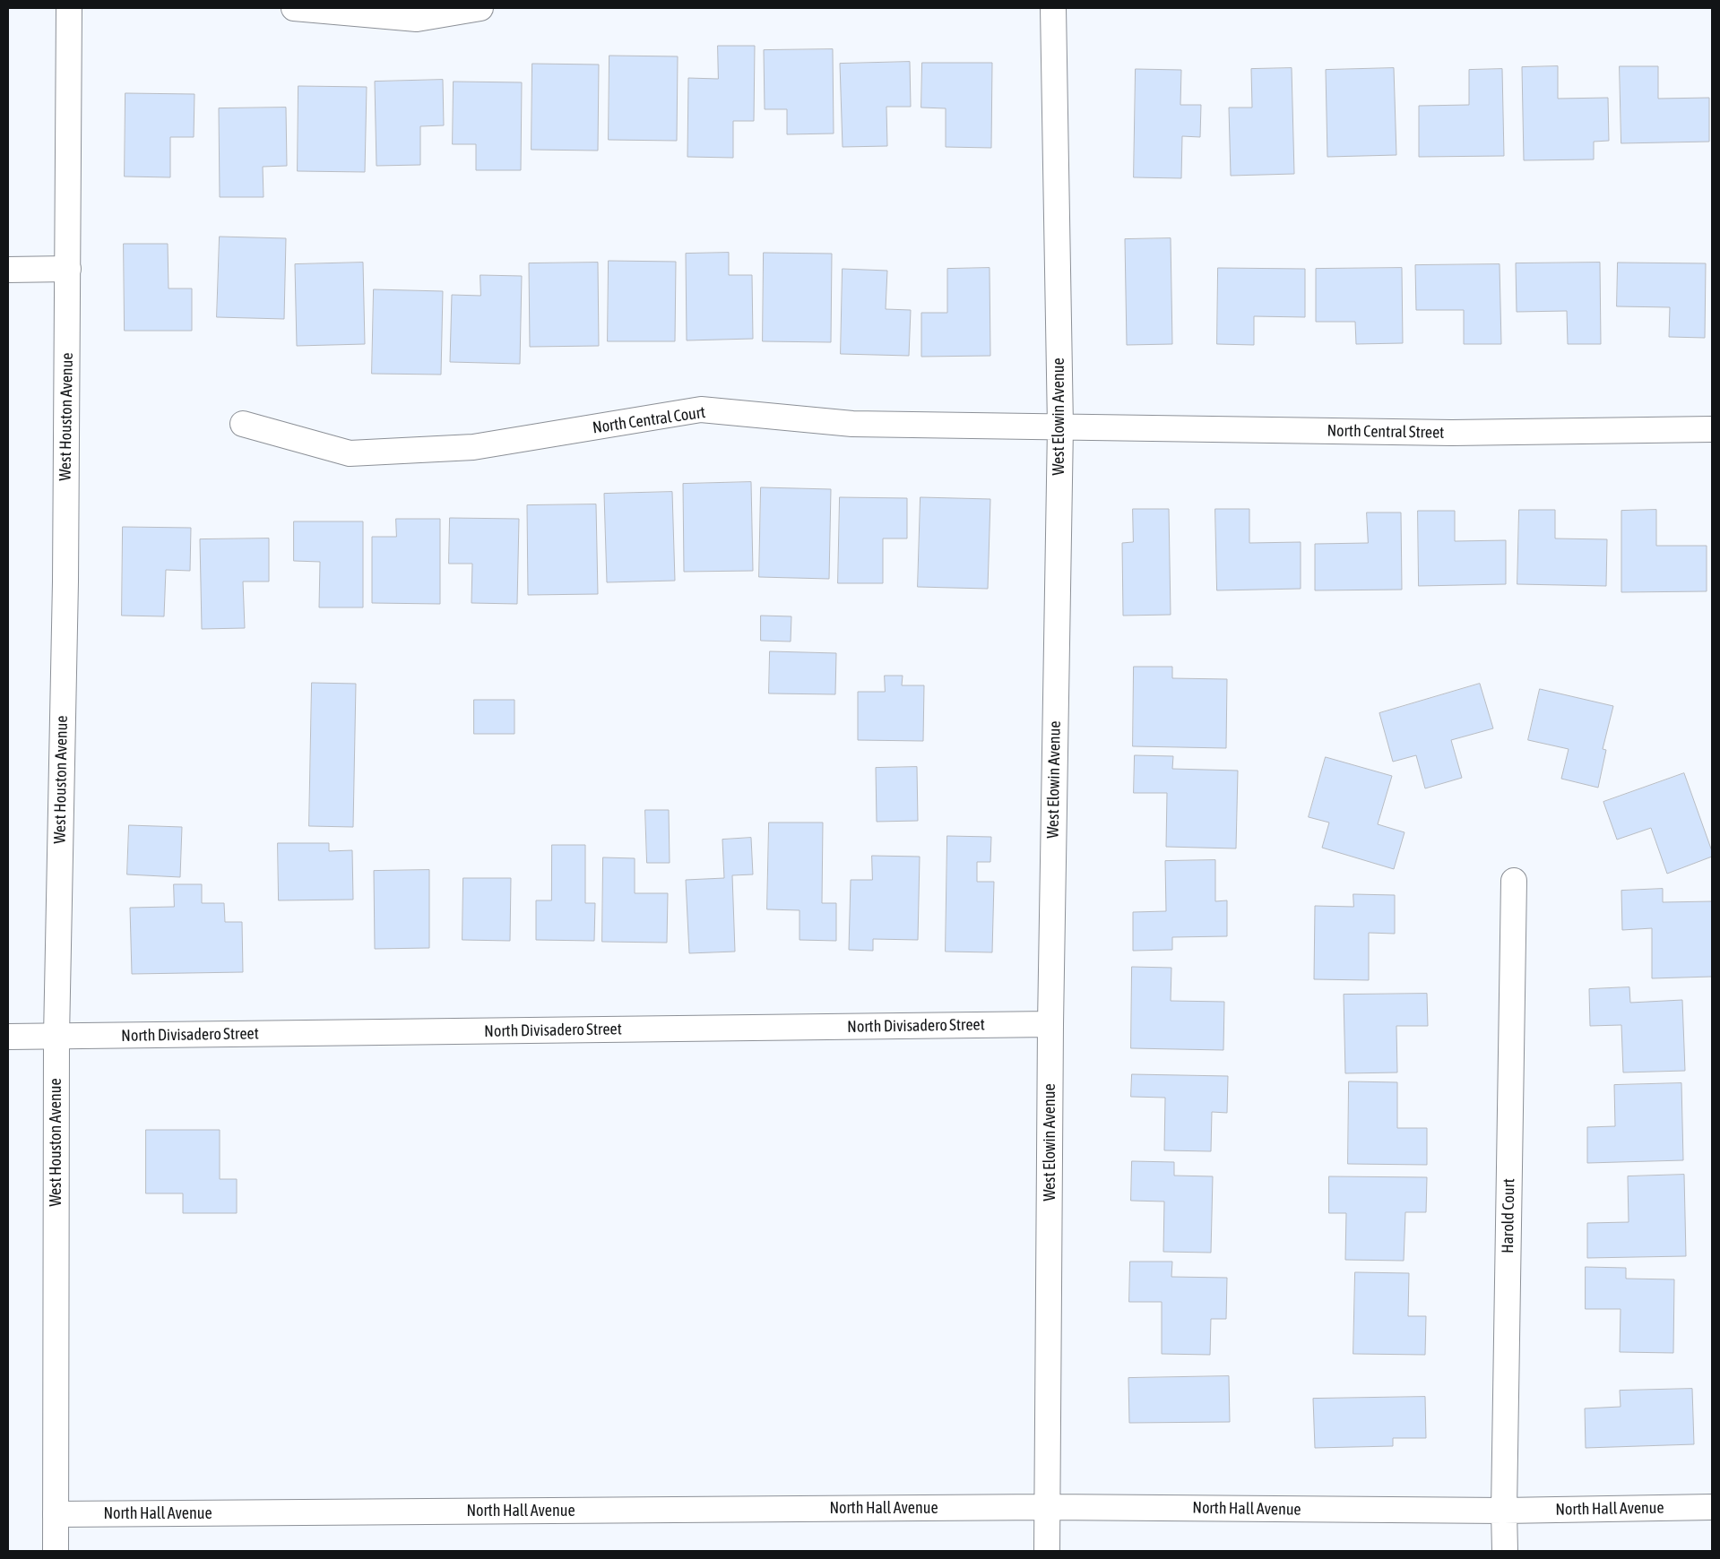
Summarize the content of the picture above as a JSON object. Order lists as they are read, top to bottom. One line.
{"streets":{"street":["West Houston Avenue","West Elowin Avenue","North Central Court","North Central Street","North Divisadero Street","Harold Court","North Hall Avenue"]},"crossings":[["West Houston Avenue","North Divisadero Street"],["West Houston Avenue","North Hall Avenue"],["West Elowin Avenue","North Central Court"],["West Elowin Avenue","North Central Street"],["West Elowin Avenue","North Divisadero Street"],["West Elowin Avenue","North Hall Avenue"],["North Central Court","North Central Street"],["Harold Court","North Hall Avenue"]]}
